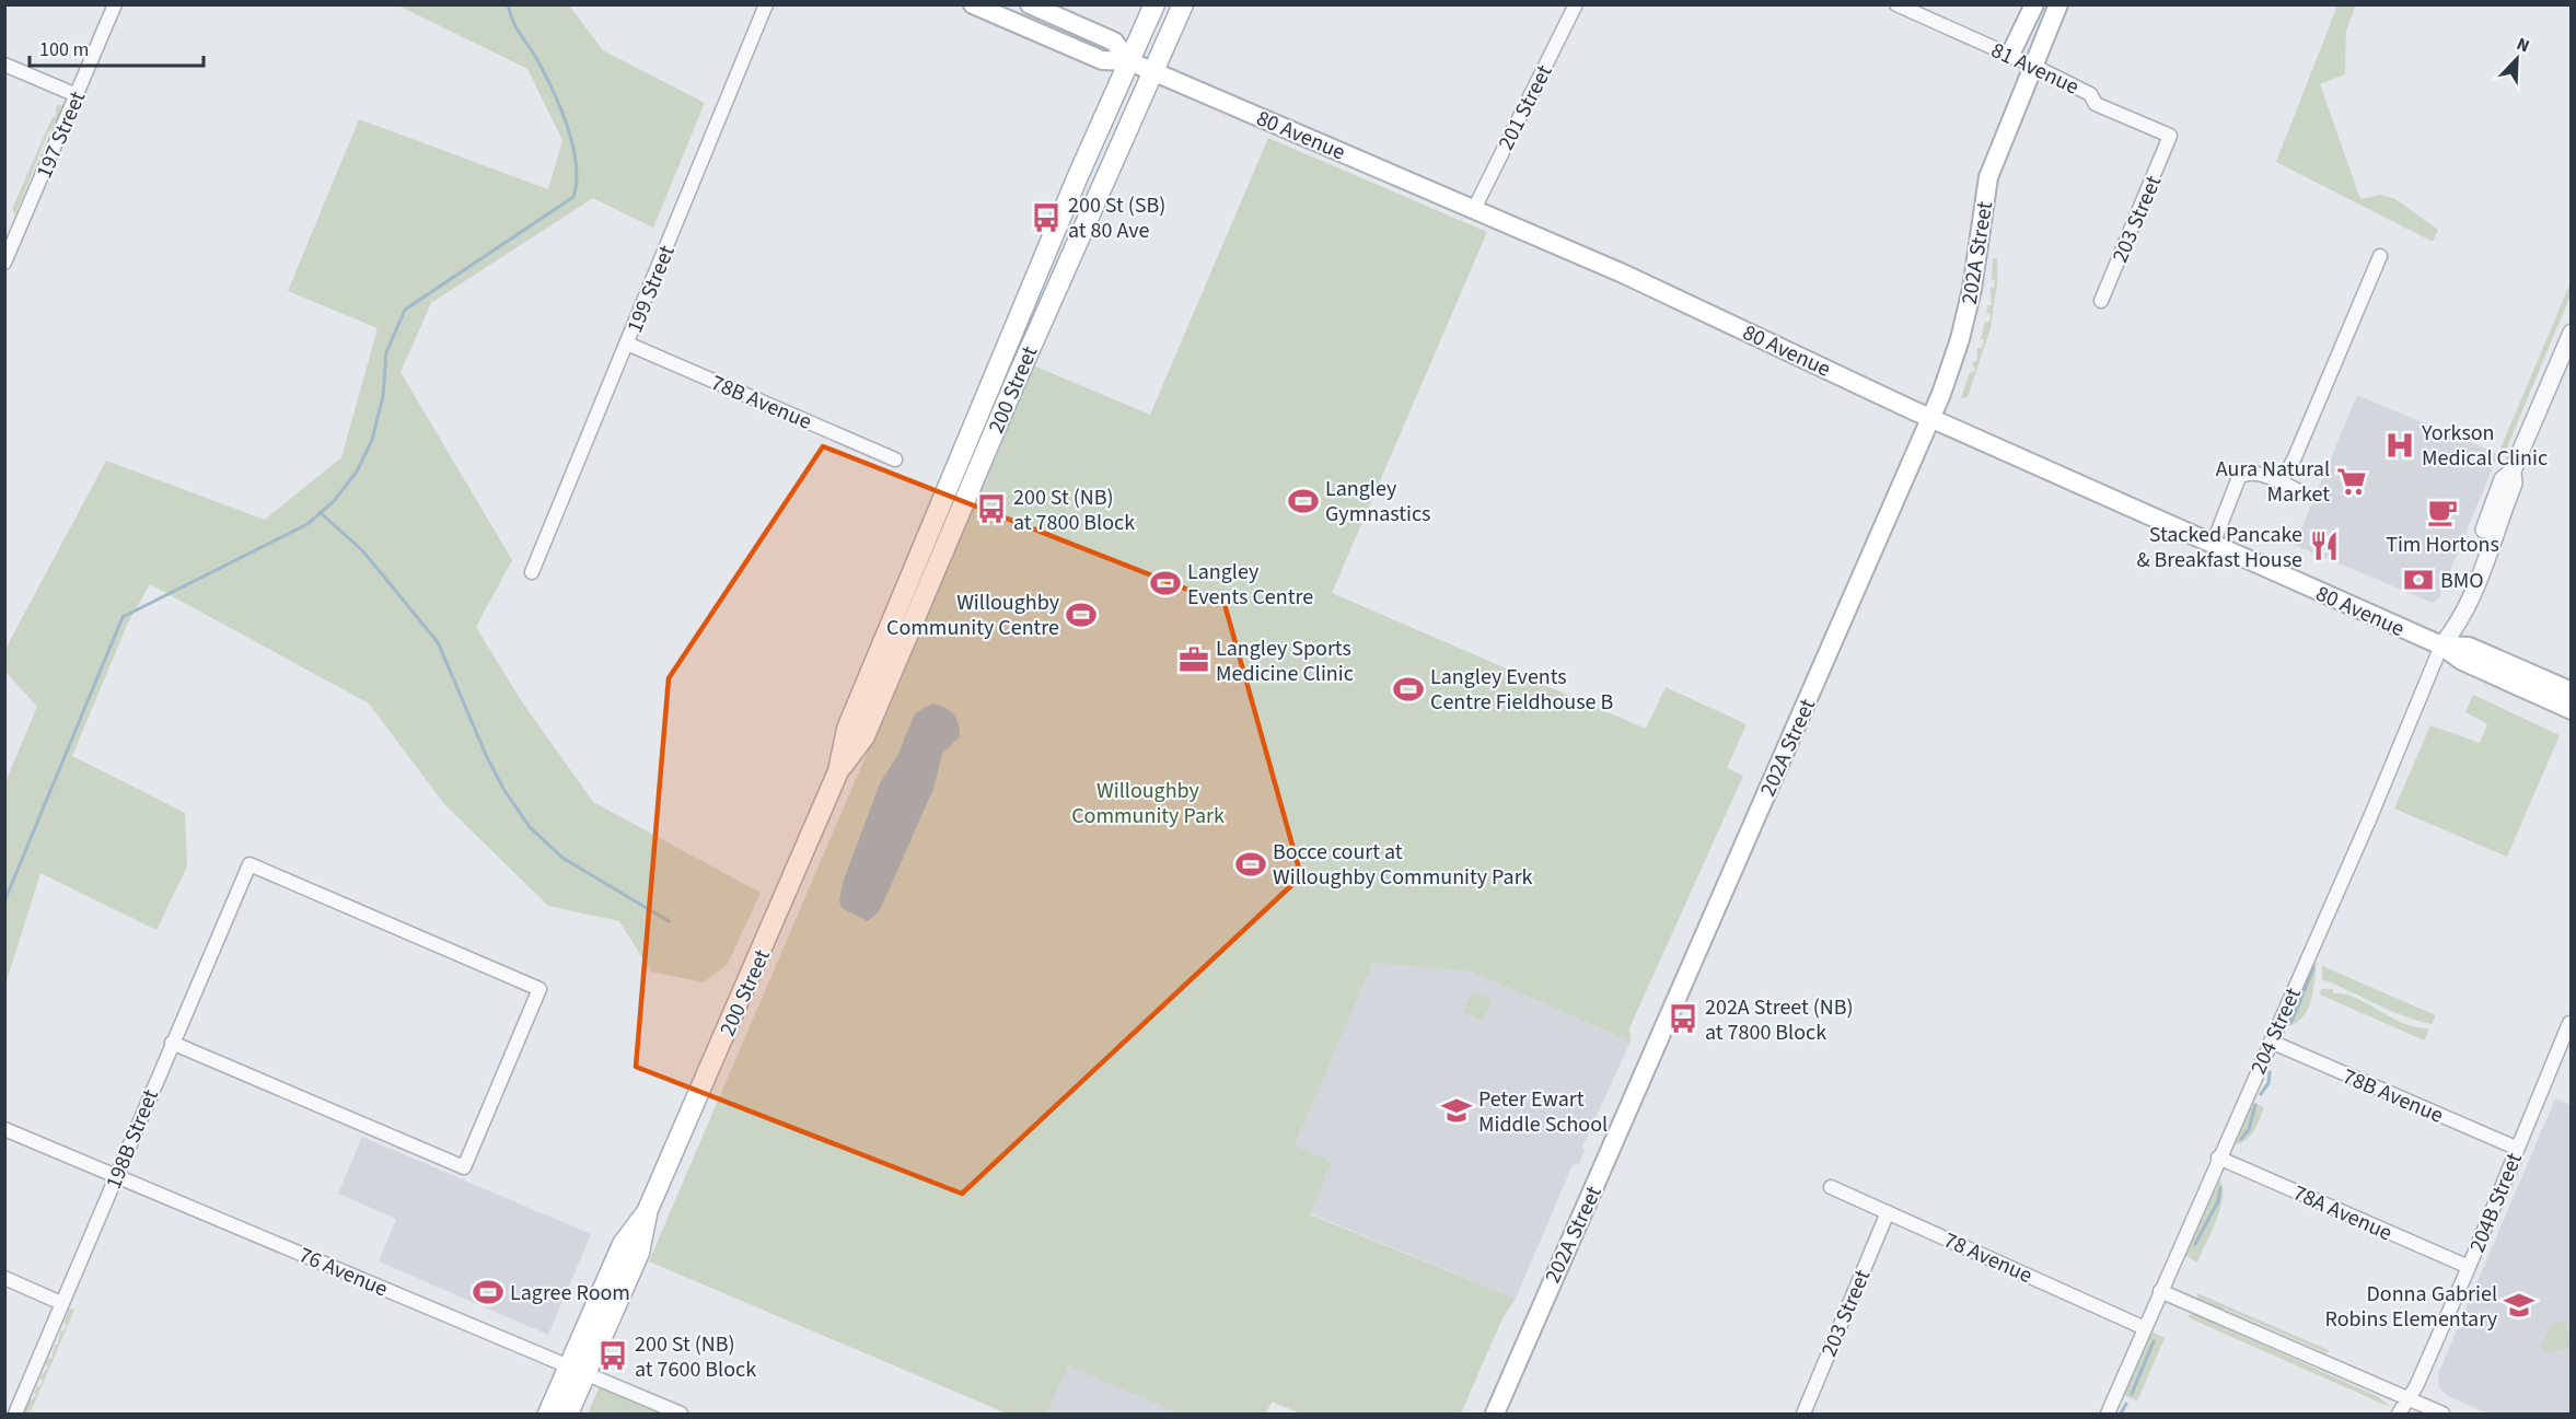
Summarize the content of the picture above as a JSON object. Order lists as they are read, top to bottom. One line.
{"streets":{"main road":["80 Avenue","202A Street","200 Street"],"street":["81 Avenue","201 Street","197 Street","203 Street","199 Street","78B Avenue","204 Street","198B Street","204B Street","78A Avenue","78 Avenue","76 Avenue"]},"crossings":[["81 Avenue","203 Street"],["81 Avenue","202A Street"],["201 Street","80 Avenue"],["80 Avenue","202A Street"],["80 Avenue","200 Street"],["80 Avenue","204 Street"],["203 Street","78 Avenue"],["199 Street","78B Avenue"],["200 Street","76 Avenue"],["78B Avenue","204 Street"],["78B Avenue","204B Street"],["204 Street","78A Avenue"],["204 Street","78 Avenue"],["198B Street","76 Avenue"],["204B Street","78A Avenue"]],"parks":["Willoughby Community Park"],"places":{"bus stop":["200 St (SB) at 80 Ave","200 St (NB) at 7800 Block","202A Street (NB) at 7800 Block","200 St (NB) at 7600 Block"],"hospital":["Yorkson Medical Clinic"],"supermarket":["Aura Natural Market"],"sports":["Langley Gymnastics","Langley Events Centre","Willoughby Community Centre","Langley Events Centre Fieldhouse B","Bocce court at Willoughby Community Park","Lagree Room"],"cafe":["Tim Hortons"],"restaurant":["Stacked Pancake & Breakfast House"],"bank":["BMO"],"office":["Langley Sports Medicine Clinic"],"school or university":["Peter Ewart Middle School","Donna Gabriel Robins Elementary"]},"scale_bar":"100 m","north":"top right"}
